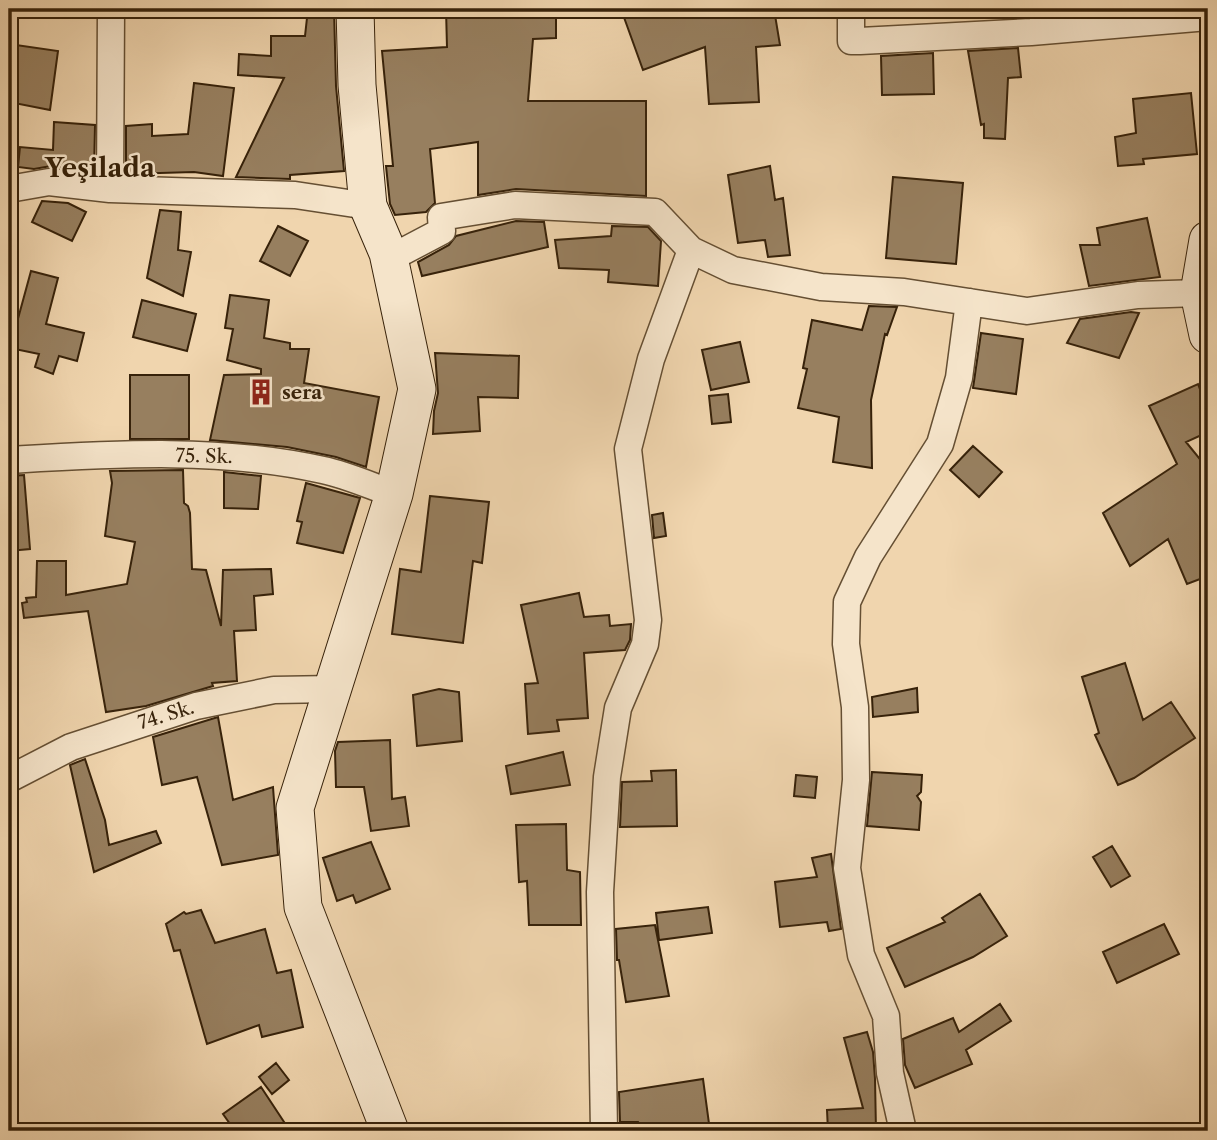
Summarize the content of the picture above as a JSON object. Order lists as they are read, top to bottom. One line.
{"streets":{"street":["75. Sk.","74. Sk."]},"districts":["Yeşilada"],"places":{"building":["sera"]}}
